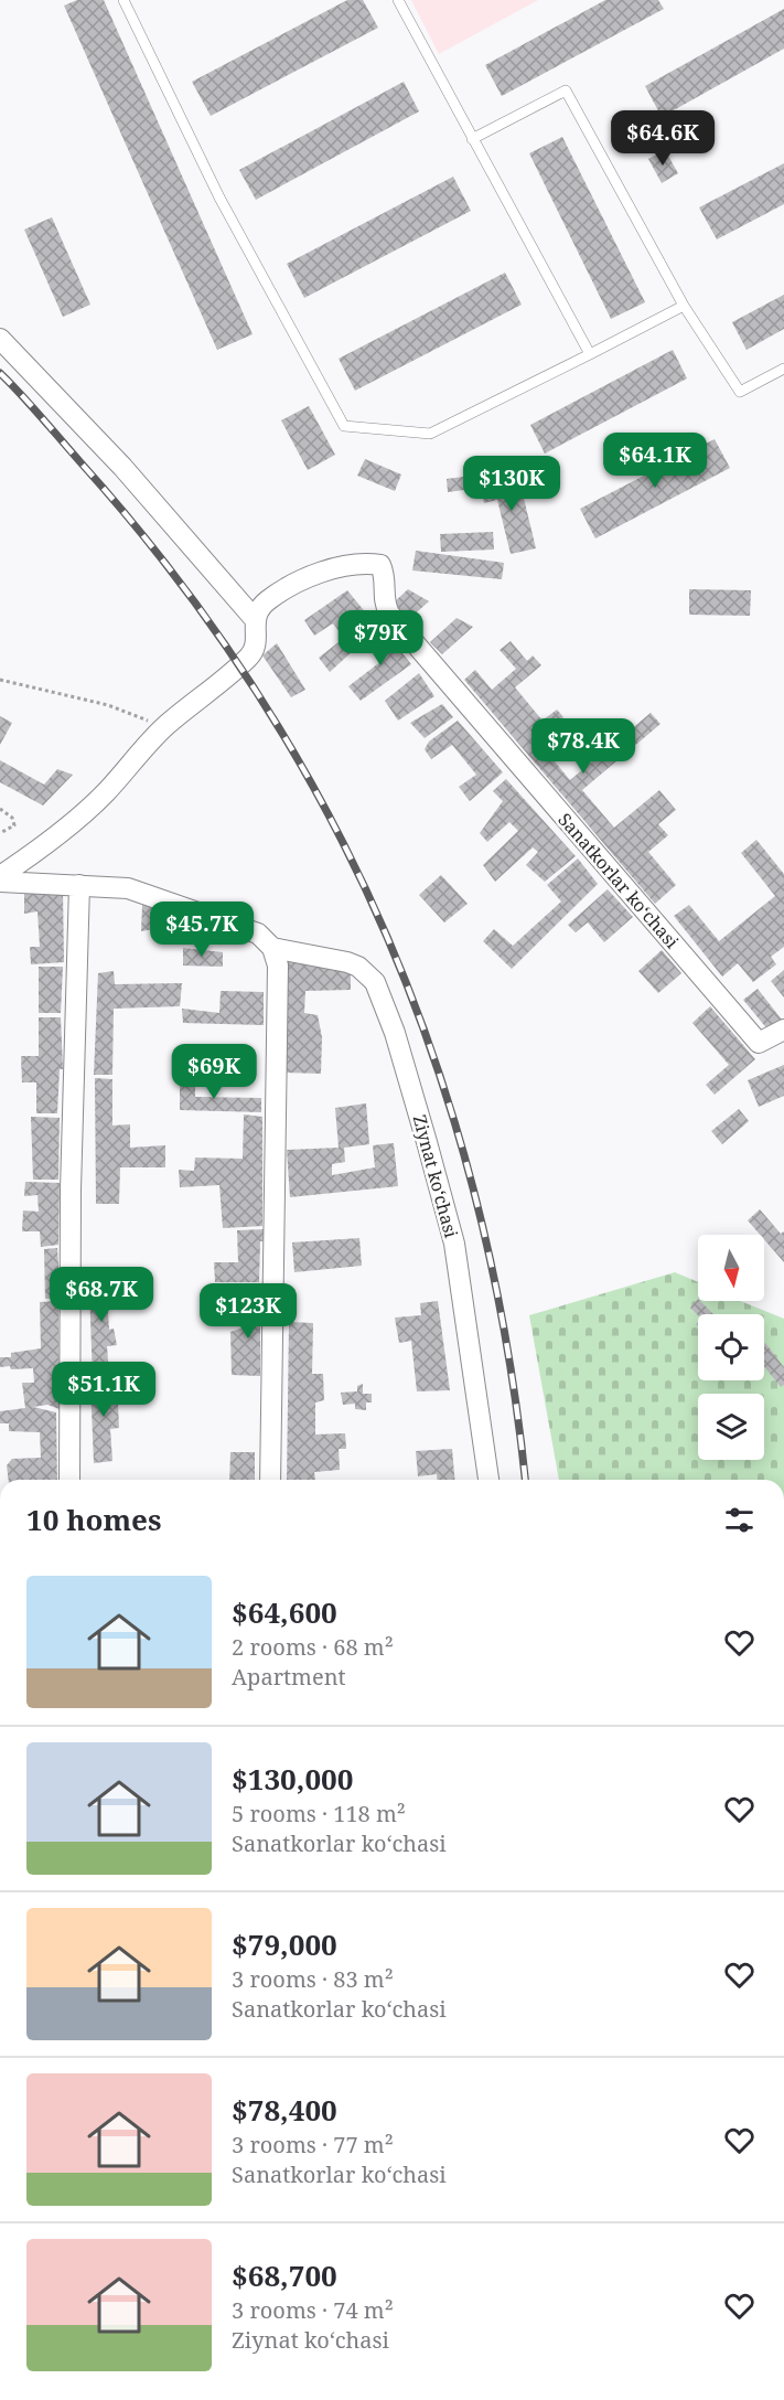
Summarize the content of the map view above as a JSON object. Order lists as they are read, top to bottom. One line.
{"streets":{"street":["Sanatkorlar koʻchasi","Ziynat koʻchasi"]},"north":"bottom","page":{"price":["$64.6K","$64.1K","$130K","$79K","$78.4K","$45.7K","$69K","$68.7K","$123K","$51.1K"],"heading":"10 homes","list":[{"name":"$64,600","note":"2 rooms · 68 m² · Apartment"},{"name":"$130,000","note":"5 rooms · 118 m² · Sanatkorlar koʻchasi"},{"name":"$79,000","note":"3 rooms · 83 m² · Sanatkorlar koʻchasi"},{"name":"$78,400","note":"3 rooms · 77 m² · Sanatkorlar koʻchasi"},{"name":"$68,700","note":"3 rooms · 74 m² · Ziynat koʻchasi"}]}}
